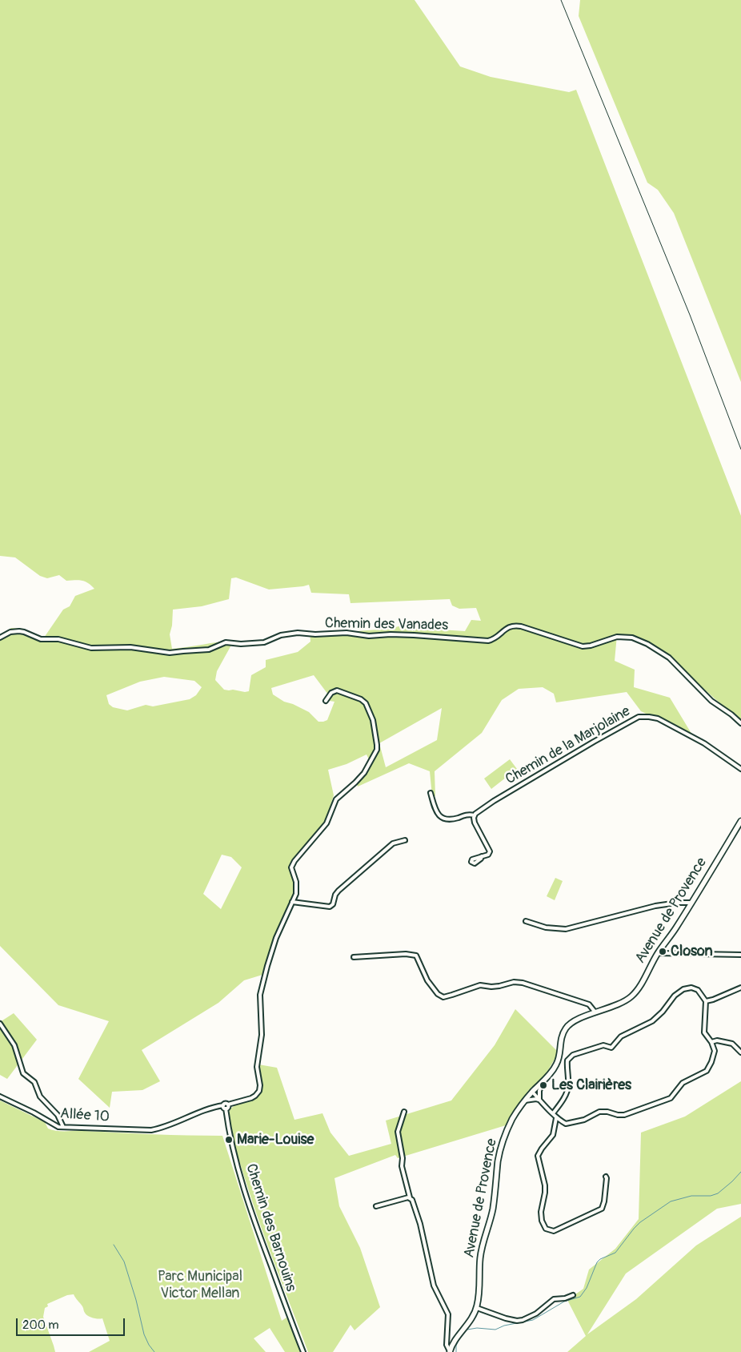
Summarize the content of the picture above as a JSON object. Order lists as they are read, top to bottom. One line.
{"streets":{"street":["Chemin des Vanades","Chemin de la Marjolaine","Avenue de Provence","Allée 10","Chemin des Barnouins"]},"crossings":[["Allée 10","Chemin des Barnouins"]],"parks":["Parc Municipal Victor Mellan"],"places":["Closon","Les Clairières","Marie-Louise"],"scale_bar":"200 m"}
